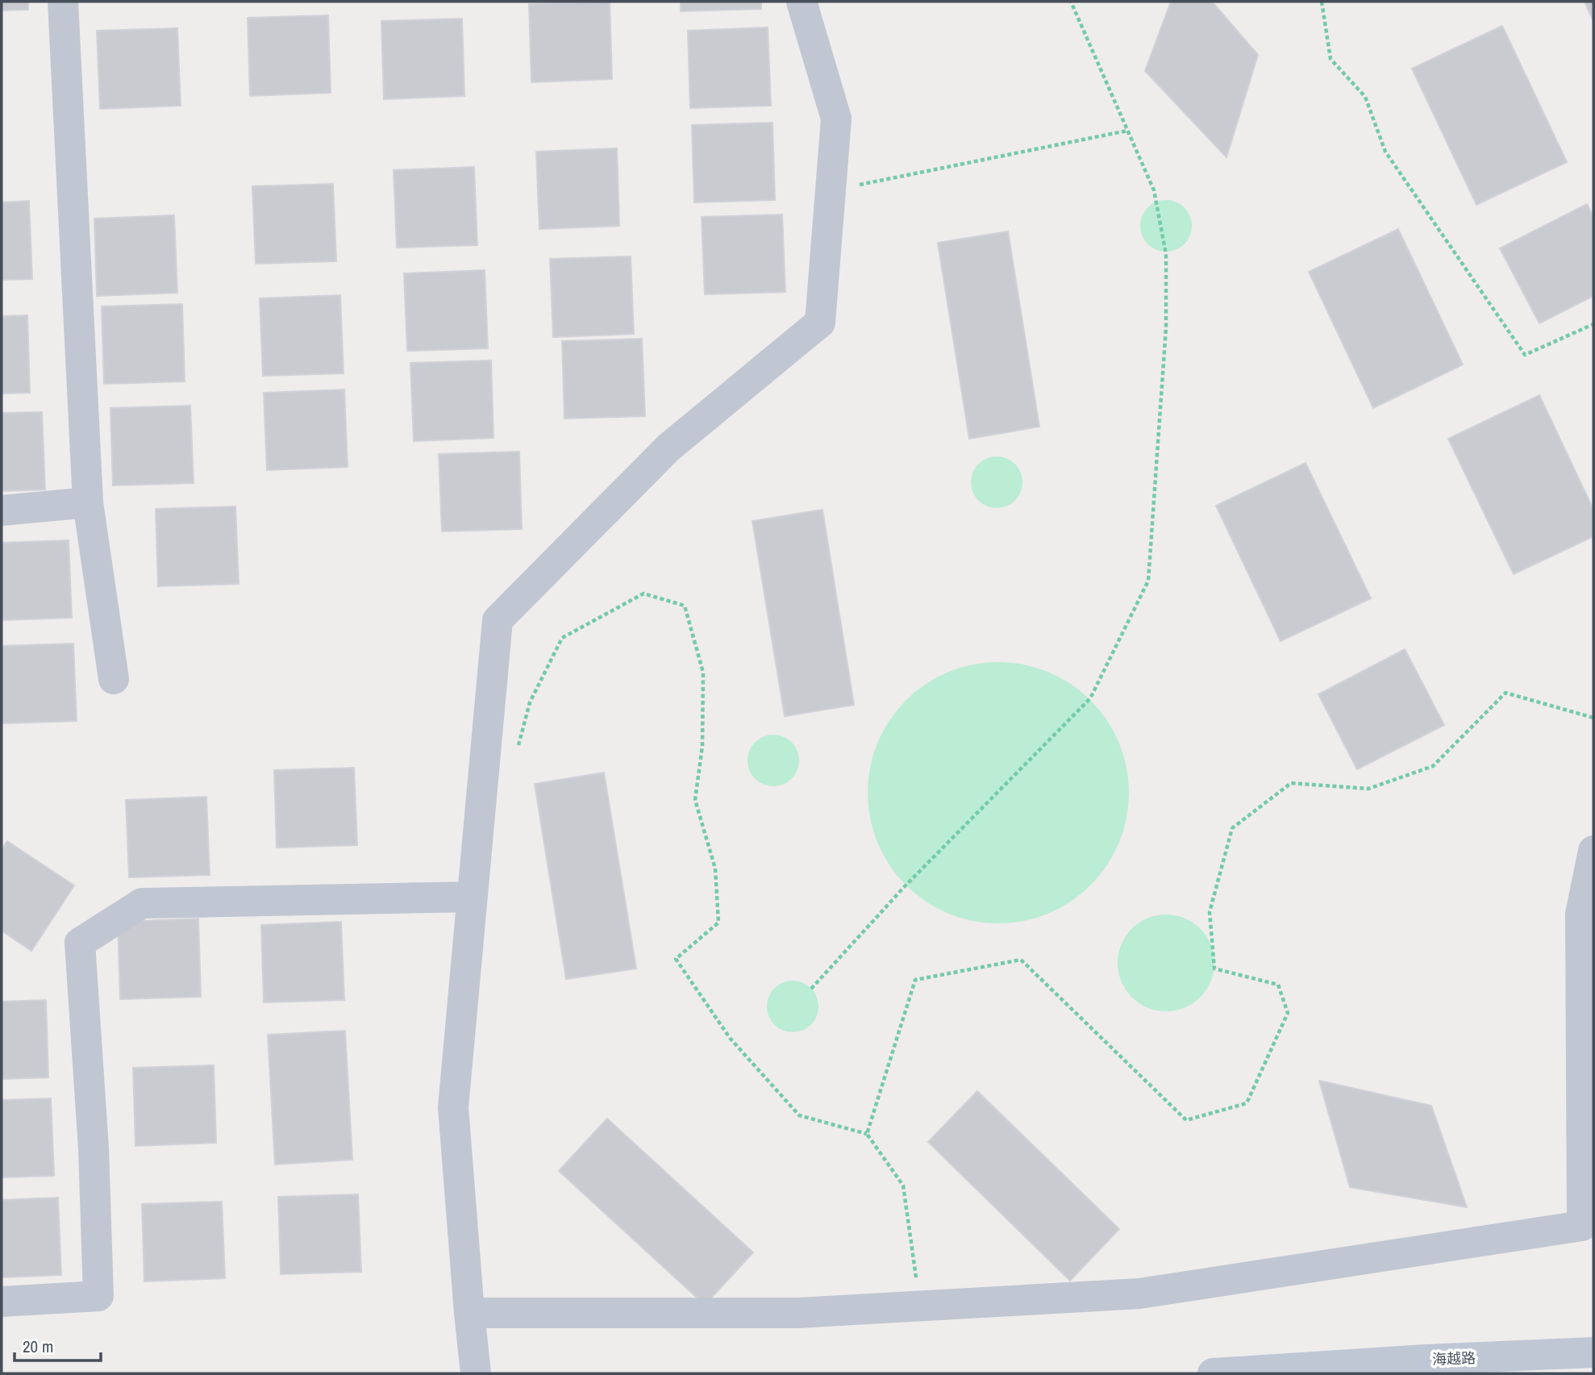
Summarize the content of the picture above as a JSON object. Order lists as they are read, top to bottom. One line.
{"streets":{"street":["海越路"]},"scale_bar":"20 m"}
